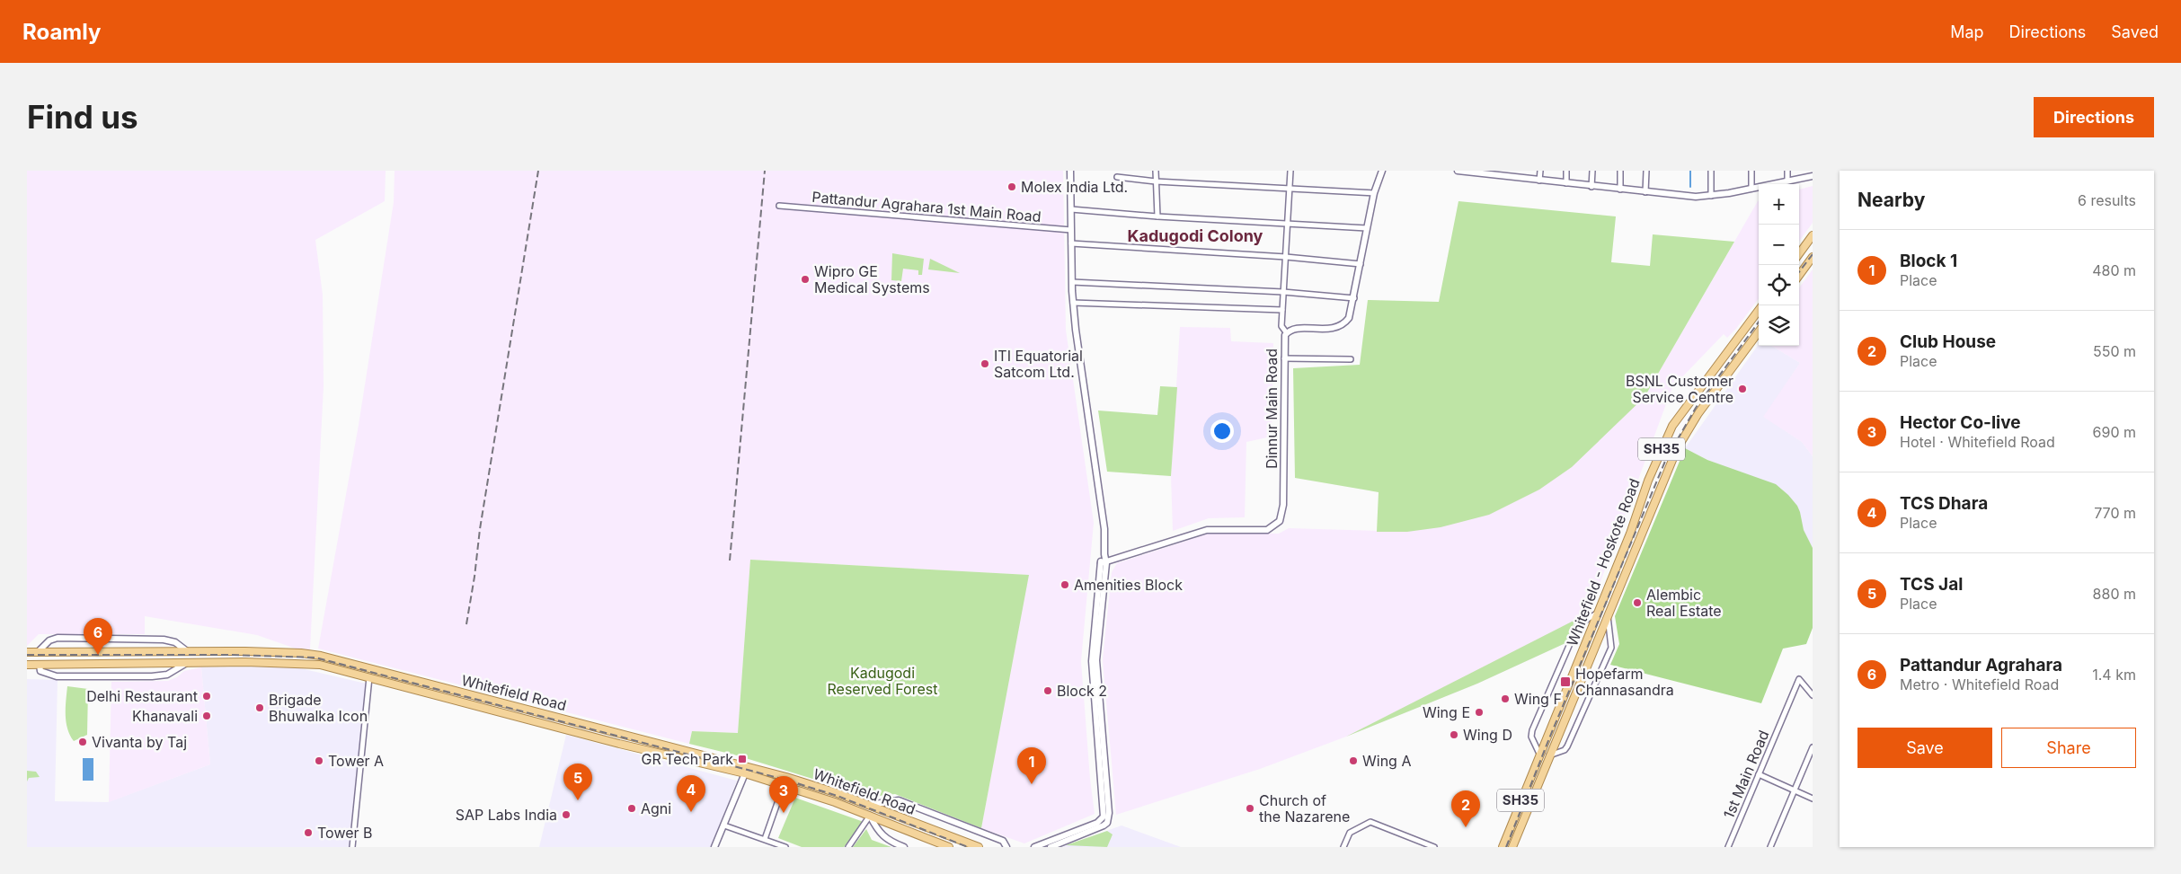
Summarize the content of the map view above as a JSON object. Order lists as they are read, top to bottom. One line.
{"streets":{"main road":["SH35","Whitefield - Hoskote Road","Whitefield Road"],"street":["Pattandur Agrahara 1st Main Road","Dinnur Main Road","1st Main Road"]},"districts":["Kadugodi Colony"],"parks":["Kadugodi Reserved Forest"],"places":{"other":["Molex India Ltd.","Wipro GE Medical Systems","ITI Equatorial Satcom Ltd.","BSNL Customer Service Centre","Amenities Block","Alembic Real Estate","Block 2","Delhi Restaurant","Wing F","Brigade Bhuwalka Icon","Wing E","Khanavali","Wing D","Vivanta by Taj","Tower A","Wing A","Agni","Church of the Nazarene","SAP Labs India","Tower B"],"transit":["Hopefarm Channasandra","GR Tech Park"]},"page":{"header":"Roamly","nav":["Map","Directions","Saved"],"buttons":["Directions",["Save","Share"]],"title":"Find us","heading":["Nearby","6 results"],"map_buttons":["+","−"],"list":[{"mark":"1","name":"Block 1","note":"Place","value":"480 m"},{"mark":"2","name":"Club House","note":"Place","value":"550 m"},{"mark":"3","name":"Hector Co-live","note":"Hotel · Whitefield Road","value":"690 m"},{"mark":"4","name":"TCS Dhara","note":"Place","value":"770 m"},{"mark":"5","name":"TCS Jal","note":"Place","value":"880 m"},{"mark":"6","name":"Pattandur Agrahara","note":"Metro · Whitefield Road","value":"1.4 km"}],"pins":["6","1","5","4","3","2"]}}
